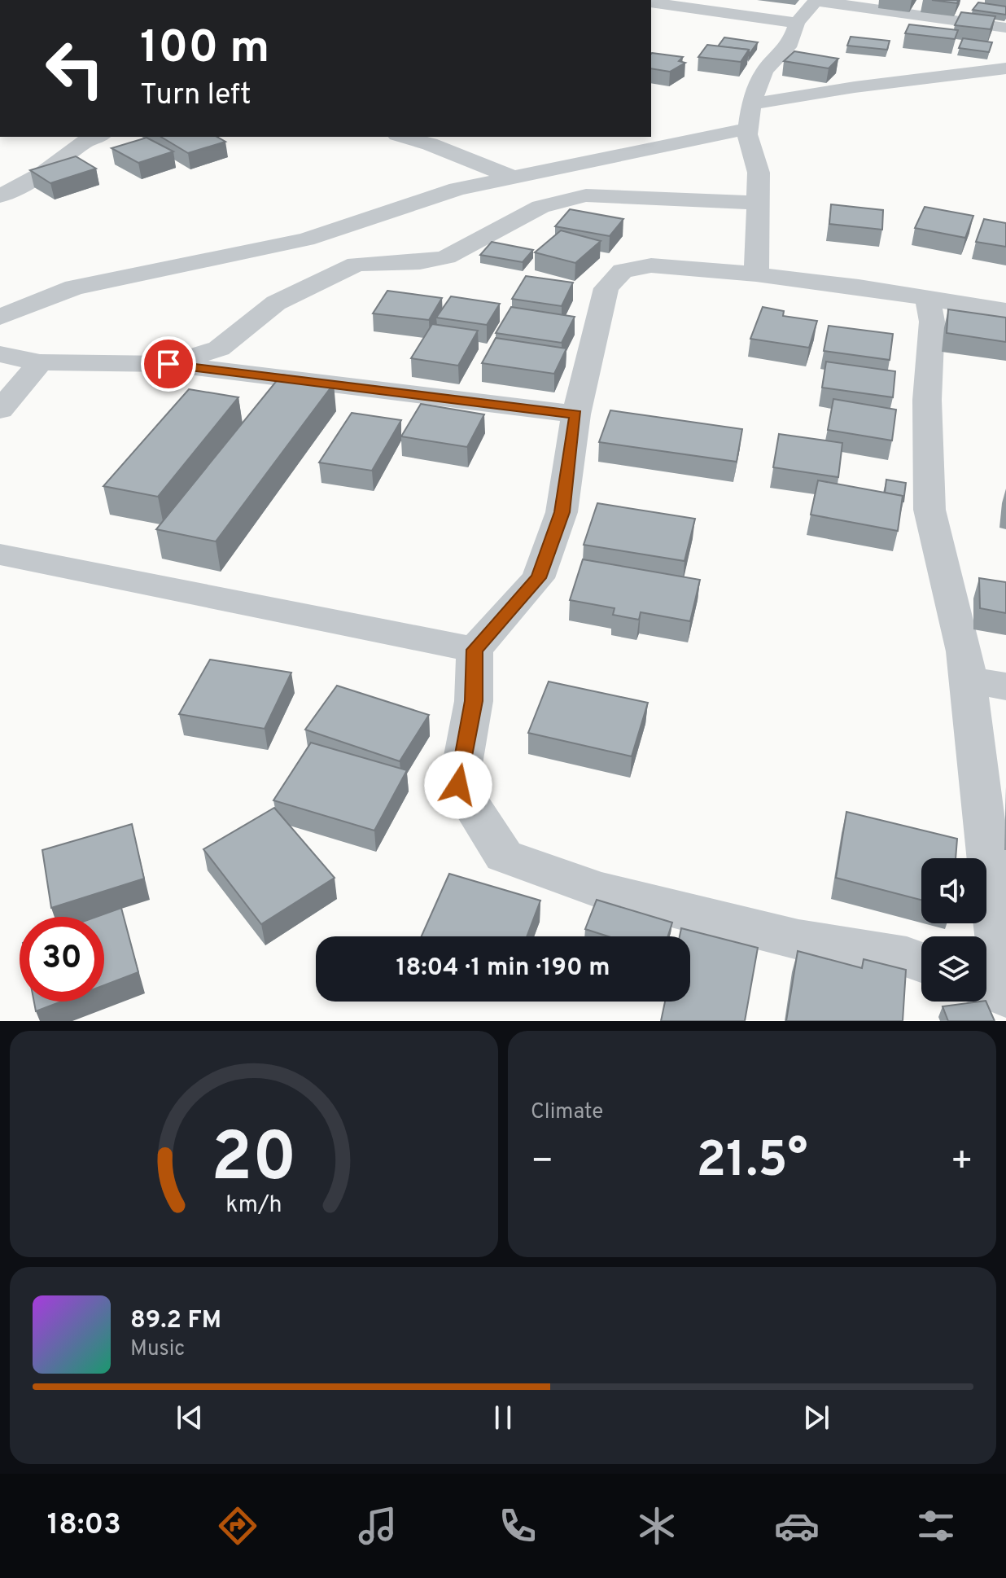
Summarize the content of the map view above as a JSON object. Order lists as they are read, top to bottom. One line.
{"page":{"turn":["100 m","Turn left"],"limit":"30","trip":"18:04 · 1 min · 190 m","tile":"Climate","heat":["−","21.5°","+"],"song":["89.2 FM","Music"],"tabs":"18:03","gauge":["20","km/h"]}}
